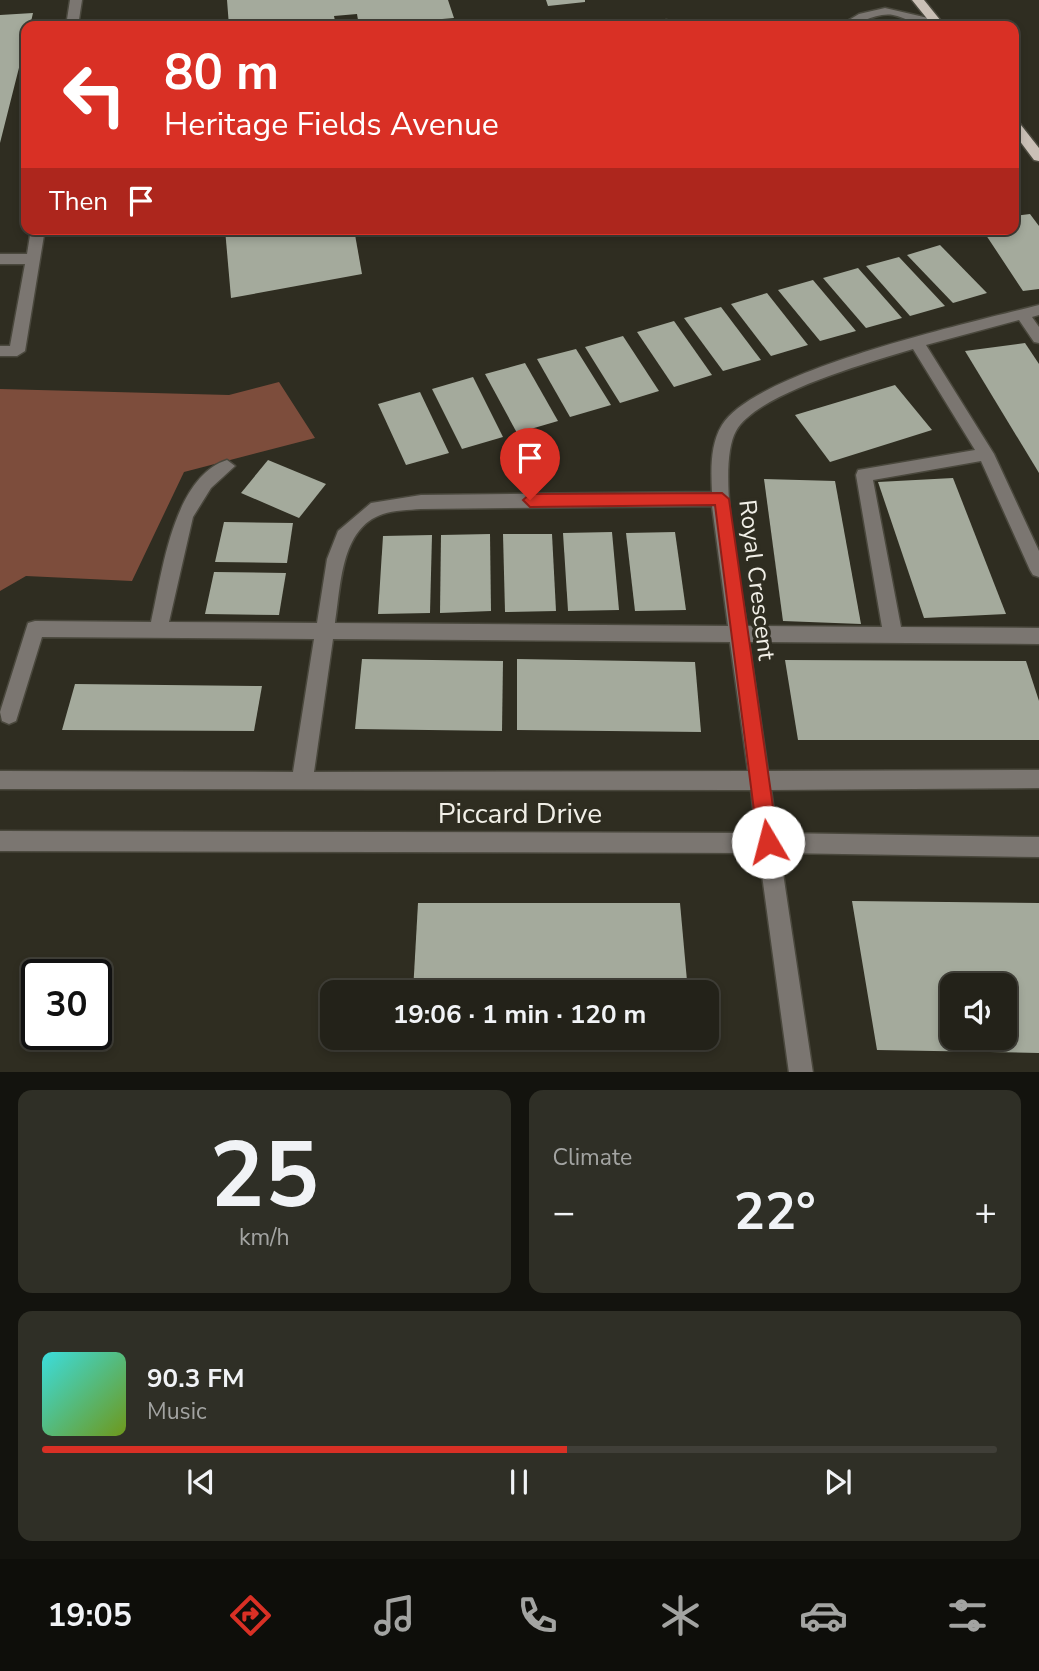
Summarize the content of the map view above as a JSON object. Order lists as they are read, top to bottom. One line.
{"streets":{"street":["Royal Crescent","Piccard Drive"]},"crossings":[["Royal Crescent","Piccard Drive"]],"page":{"turn":["80 m","Heritage Fields Avenue"],"then":"Then","limit":"30","trip":"19:06 · 1 min · 120 m","tile":[["25","km/h"],"Climate"],"heat":["−","22°","+"],"song":["90.3 FM","Music"],"tabs":"19:05"}}
